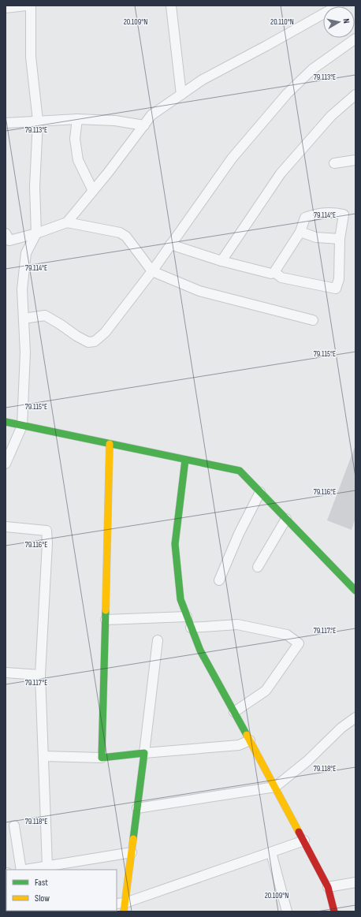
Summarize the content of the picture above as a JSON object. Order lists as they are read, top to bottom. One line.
{"legend":["Fast","Slow"],"north":"right","coordinates":["20.109°N","20.110°N","79.113°E","79.114°E","79.115°E","79.116°E","79.117°E","79.118°E"]}
